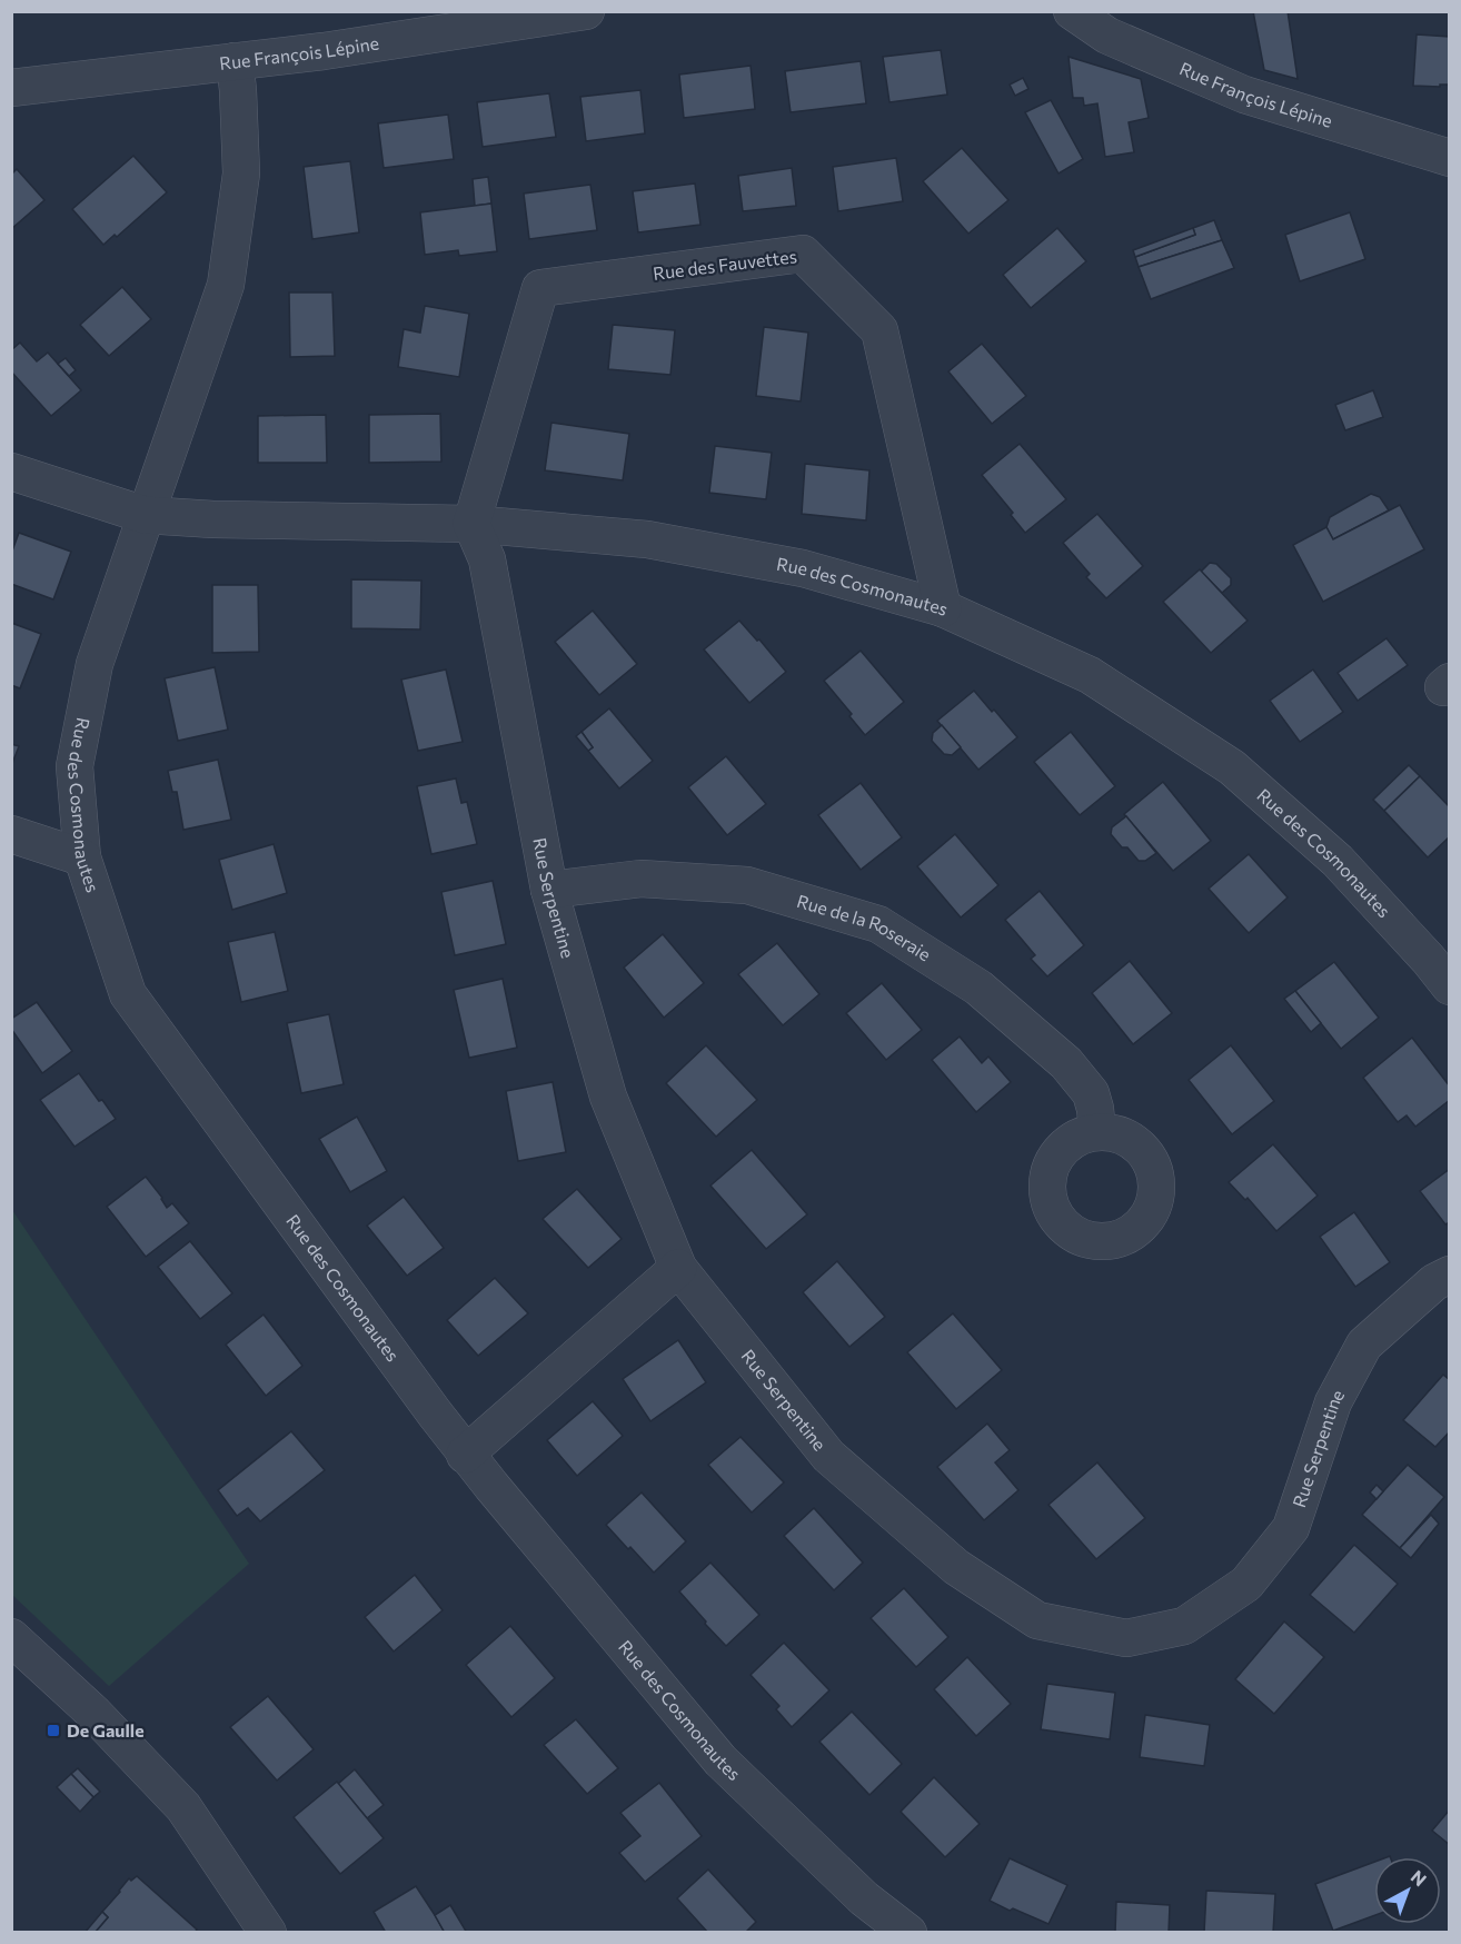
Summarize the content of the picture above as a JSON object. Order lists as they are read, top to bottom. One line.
{"streets":{"street":["Rue François Lépine","Rue des Fauvettes","Rue des Cosmonautes","Rue Serpentine","Rue de la Roseraie"]},"crossings":[["Rue François Lépine","Rue des Cosmonautes"],["Rue des Fauvettes","Rue des Cosmonautes"],["Rue des Fauvettes","Rue Serpentine"],["Rue des Cosmonautes","Rue Serpentine"],["Rue Serpentine","Rue de la Roseraie"]],"places":{"transit":["De Gaulle"]},"north":"top right"}
